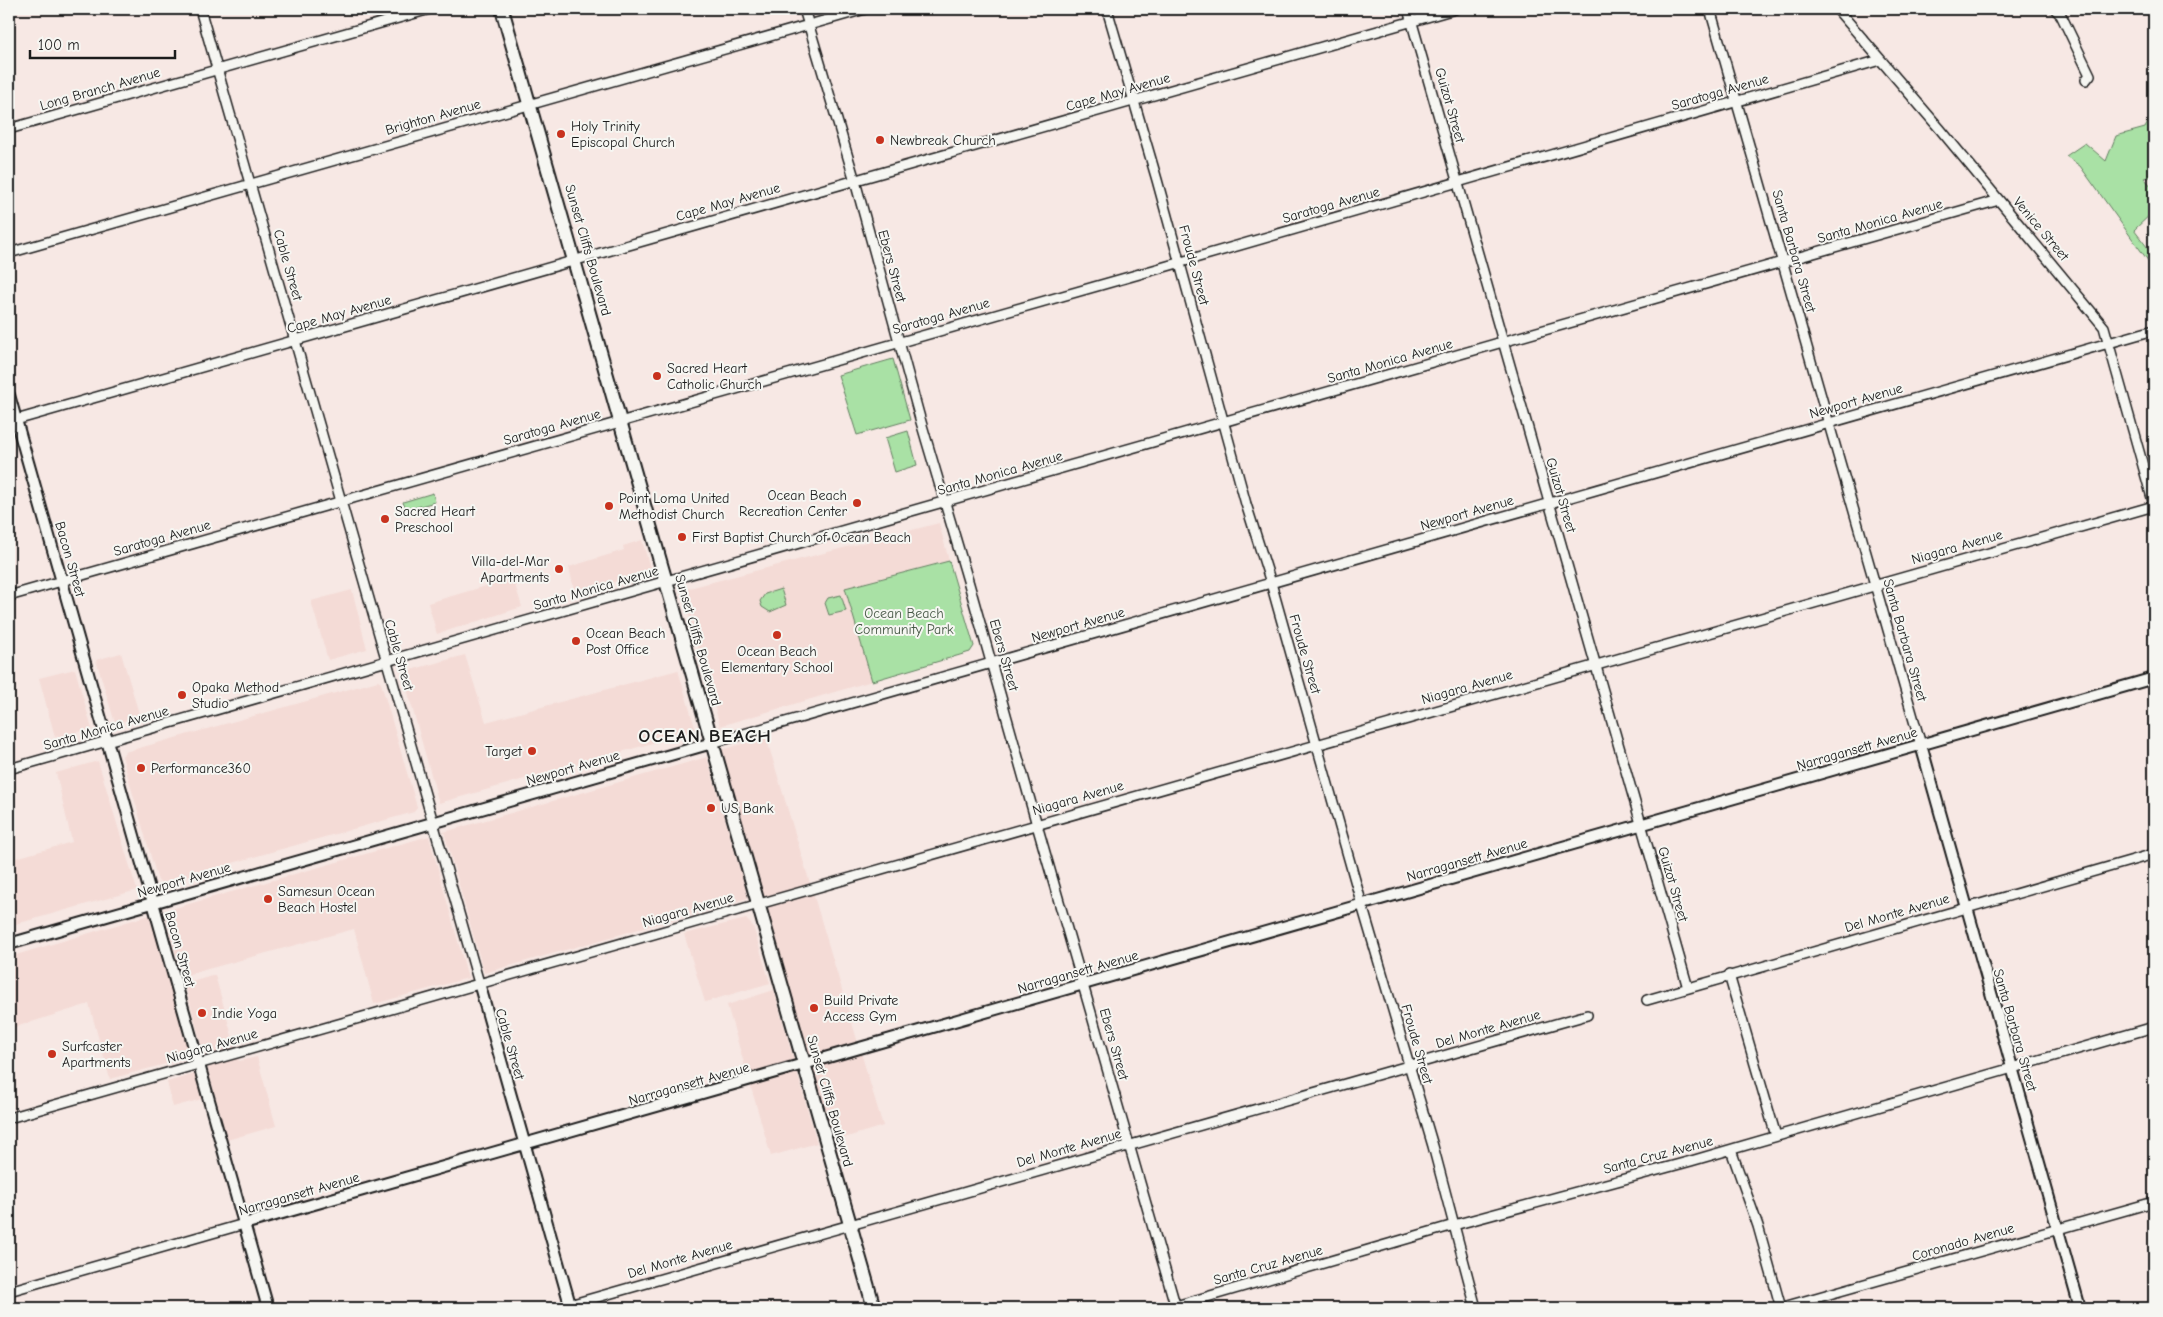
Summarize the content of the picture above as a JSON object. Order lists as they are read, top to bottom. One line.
{"streets":{"main road":["Sunset Cliffs Boulevard"],"street":["Long Branch Avenue","Cape May Avenue","Saratoga Avenue","Guizot Street","Brighton Avenue","Santa Monica Avenue","Venice Street","Santa Barbara Street","Cable Street","Froude Street","Ebers Street","Newport Avenue","Niagara Avenue","Bacon Street","Narragansett Avenue","Del Monte Avenue","Santa Cruz Avenue","Coronado Avenue"]},"crossings":[["Long Branch Avenue","Cable Street"],["Cape May Avenue","Guizot Street"],["Cape May Avenue","Sunset Cliffs Boulevard"],["Cape May Avenue","Cable Street"],["Cape May Avenue","Froude Street"],["Cape May Avenue","Ebers Street"],["Cape May Avenue","Bacon Street"],["Saratoga Avenue","Guizot Street"],["Saratoga Avenue","Venice Street"],["Saratoga Avenue","Sunset Cliffs Boulevard"],["Saratoga Avenue","Santa Barbara Street"],["Saratoga Avenue","Cable Street"],["Saratoga Avenue","Froude Street"],["Saratoga Avenue","Ebers Street"],["Saratoga Avenue","Bacon Street"],["Guizot Street","Santa Monica Avenue"],["Guizot Street","Newport Avenue"],["Guizot Street","Niagara Avenue"],["Guizot Street","Narragansett Avenue"],["Guizot Street","Del Monte Avenue"],["Brighton Avenue","Sunset Cliffs Boulevard"],["Brighton Avenue","Cable Street"],["Brighton Avenue","Ebers Street"],["Santa Monica Avenue","Venice Street"],["Santa Monica Avenue","Sunset Cliffs Boulevard"],["Santa Monica Avenue","Santa Barbara Street"],["Santa Monica Avenue","Cable Street"],["Santa Monica Avenue","Froude Street"],["Santa Monica Avenue","Ebers Street"],["Santa Monica Avenue","Bacon Street"],["Venice Street","Newport Avenue"],["Venice Street","Niagara Avenue"],["Sunset Cliffs Boulevard","Newport Avenue"],["Sunset Cliffs Boulevard","Niagara Avenue"],["Sunset Cliffs Boulevard","Narragansett Avenue"],["Sunset Cliffs Boulevard","Del Monte Avenue"],["Santa Barbara Street","Newport Avenue"],["Santa Barbara Street","Niagara Avenue"],["Santa Barbara Street","Narragansett Avenue"],["Santa Barbara Street","Del Monte Avenue"],["Santa Barbara Street","Santa Cruz Avenue"],["Santa Barbara Street","Coronado Avenue"],["Cable Street","Newport Avenue"],["Cable Street","Niagara Avenue"],["Cable Street","Narragansett Avenue"],["Cable Street","Del Monte Avenue"],["Froude Street","Newport Avenue"],["Froude Street","Niagara Avenue"],["Froude Street","Narragansett Avenue"],["Froude Street","Del Monte Avenue"],["Froude Street","Santa Cruz Avenue"],["Ebers Street","Newport Avenue"],["Ebers Street","Niagara Avenue"],["Ebers Street","Narragansett Avenue"],["Ebers Street","Del Monte Avenue"],["Ebers Street","Santa Cruz Avenue"],["Newport Avenue","Bacon Street"],["Niagara Avenue","Bacon Street"],["Bacon Street","Narragansett Avenue"]],"districts":["OCEAN BEACH"],"parks":["Ocean Beach Community Park"],"places":["Holy Trinity Episcopal Church","Newbreak Church","Sacred Heart Catholic Church","Ocean Beach Recreation Center","Point Loma United Methodist Church","Sacred Heart Preschool","First Baptist Church of Ocean Beach","Villa-del-Mar Apartments","Ocean Beach Elementary School","Ocean Beach Post Office","Opaka Method Studio","Target","Performance360","US Bank","Samesun Ocean Beach Hostel","Build Private Access Gym","Indie Yoga","Surfcaster Apartments"],"scale_bar":"100 m"}
